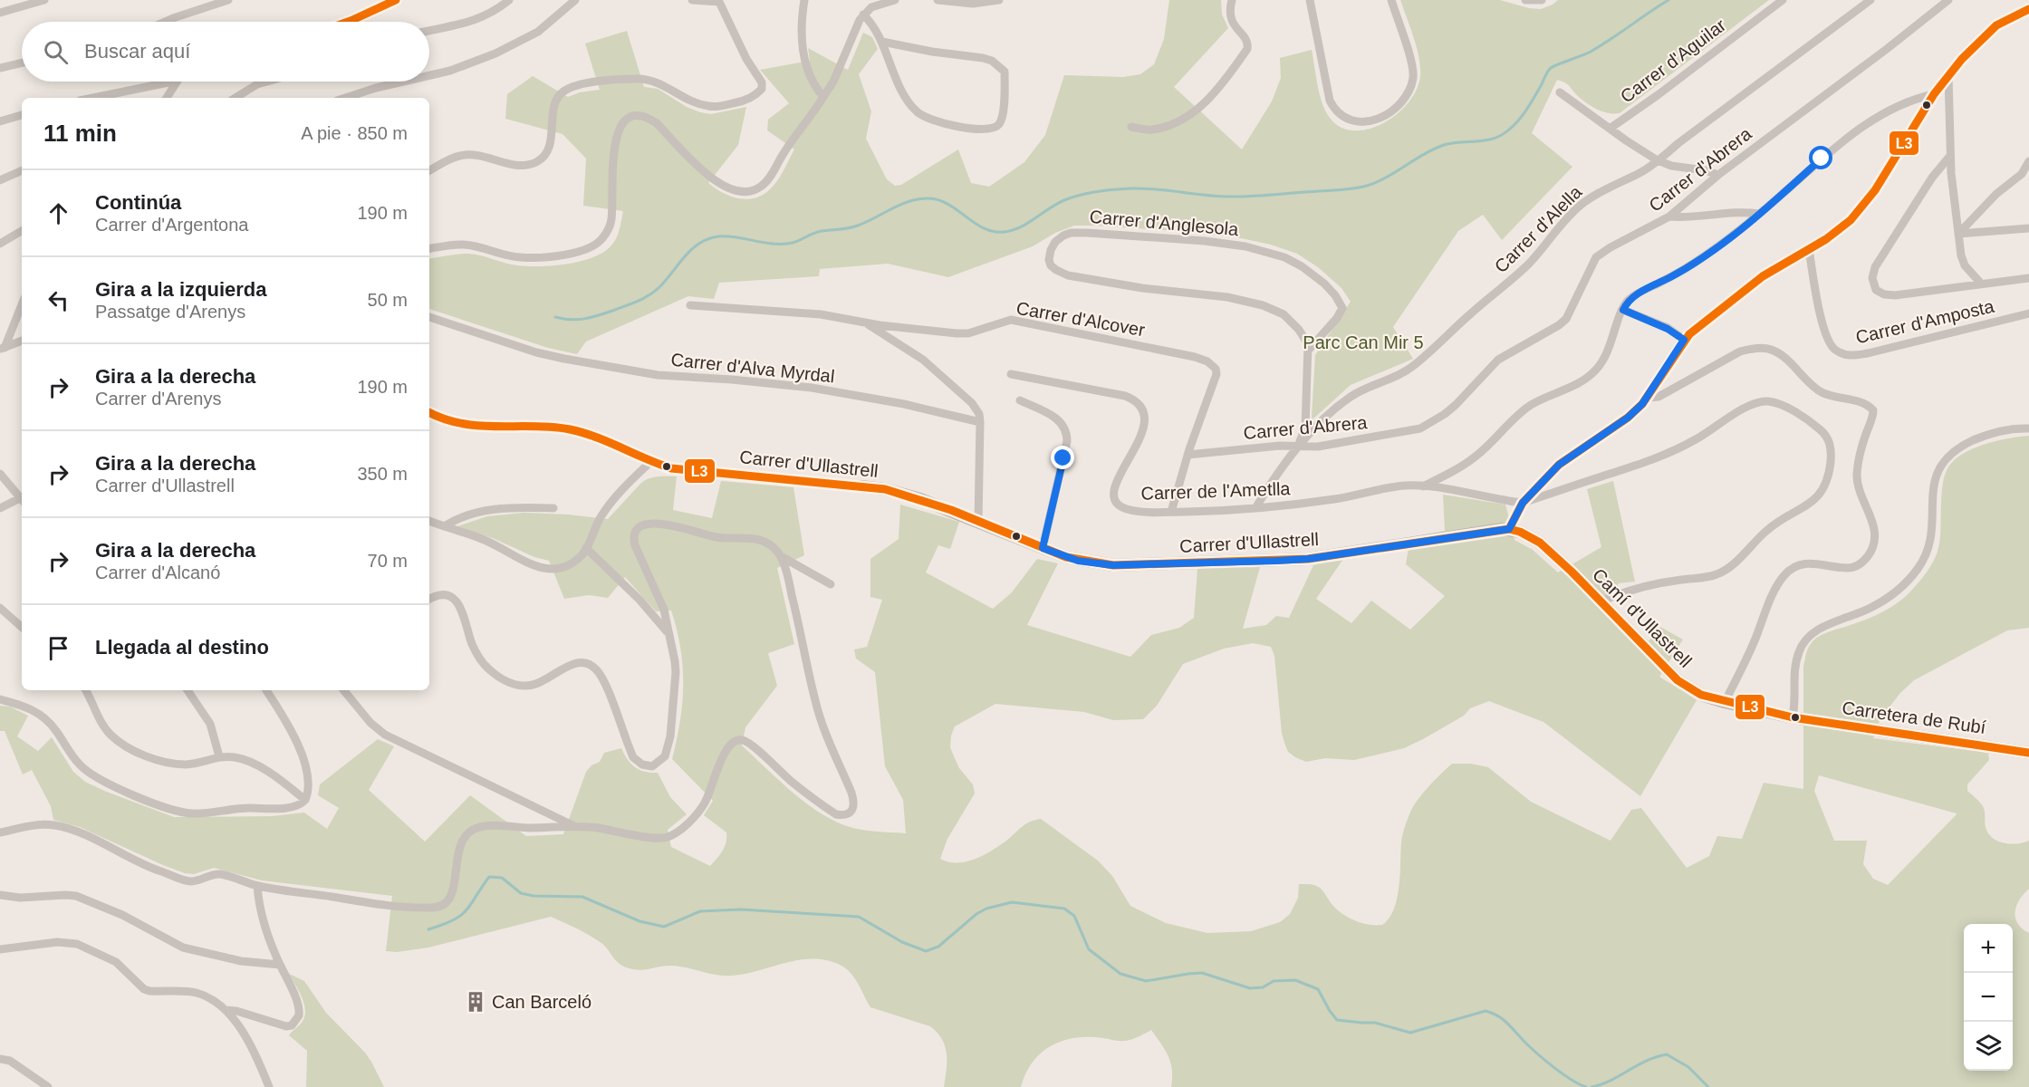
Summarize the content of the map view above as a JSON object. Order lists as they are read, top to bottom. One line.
{"streets":{"street":["Carrer d'Aguilar","Carrer d'Abrera","Carrer d'Anglesola","Carrer d'Alella","Carrer d'Alcover","Carrer d'Amposta","Carrer d'Alva Myrdal","Carrer d'Ullastrell","Carrer de l'Ametlla","Camí d'Ullastrell","Carretera de Rubí"]},"crossings":[["Carrer d'Abrera","Carrer d'Anglesola"],["Carrer d'Abrera","Carrer d'Alella"],["Carrer d'Abrera","Carrer d'Alcover"],["Carrer d'Anglesola","Carrer d'Alella"],["Carrer d'Alella","Carrer de l'Ametlla"],["Carrer d'Alcover","Carrer de l'Ametlla"],["Carrer d'Ullastrell","Camí d'Ullastrell"],["Camí d'Ullastrell","Carretera de Rubí"]],"parks":["Parc Can Mir 5"],"places":{"building":["Can Barceló"]},"lines":["transit line L3"],"page":{"search":"Buscar aquí","heading":["11 min","A pie · 850 m"],"list":[["Continúa","Carrer d'Argentona","190 m"],["Gira a la izquierda","Passatge d'Arenys","50 m"],["Gira a la derecha","Carrer d'Arenys","190 m"],["Gira a la derecha","Carrer d'Ullastrell","350 m"],["Gira a la derecha","Carrer d'Alcanó","70 m"],"Llegada al destino"],"map_buttons":["+","−"]}}
